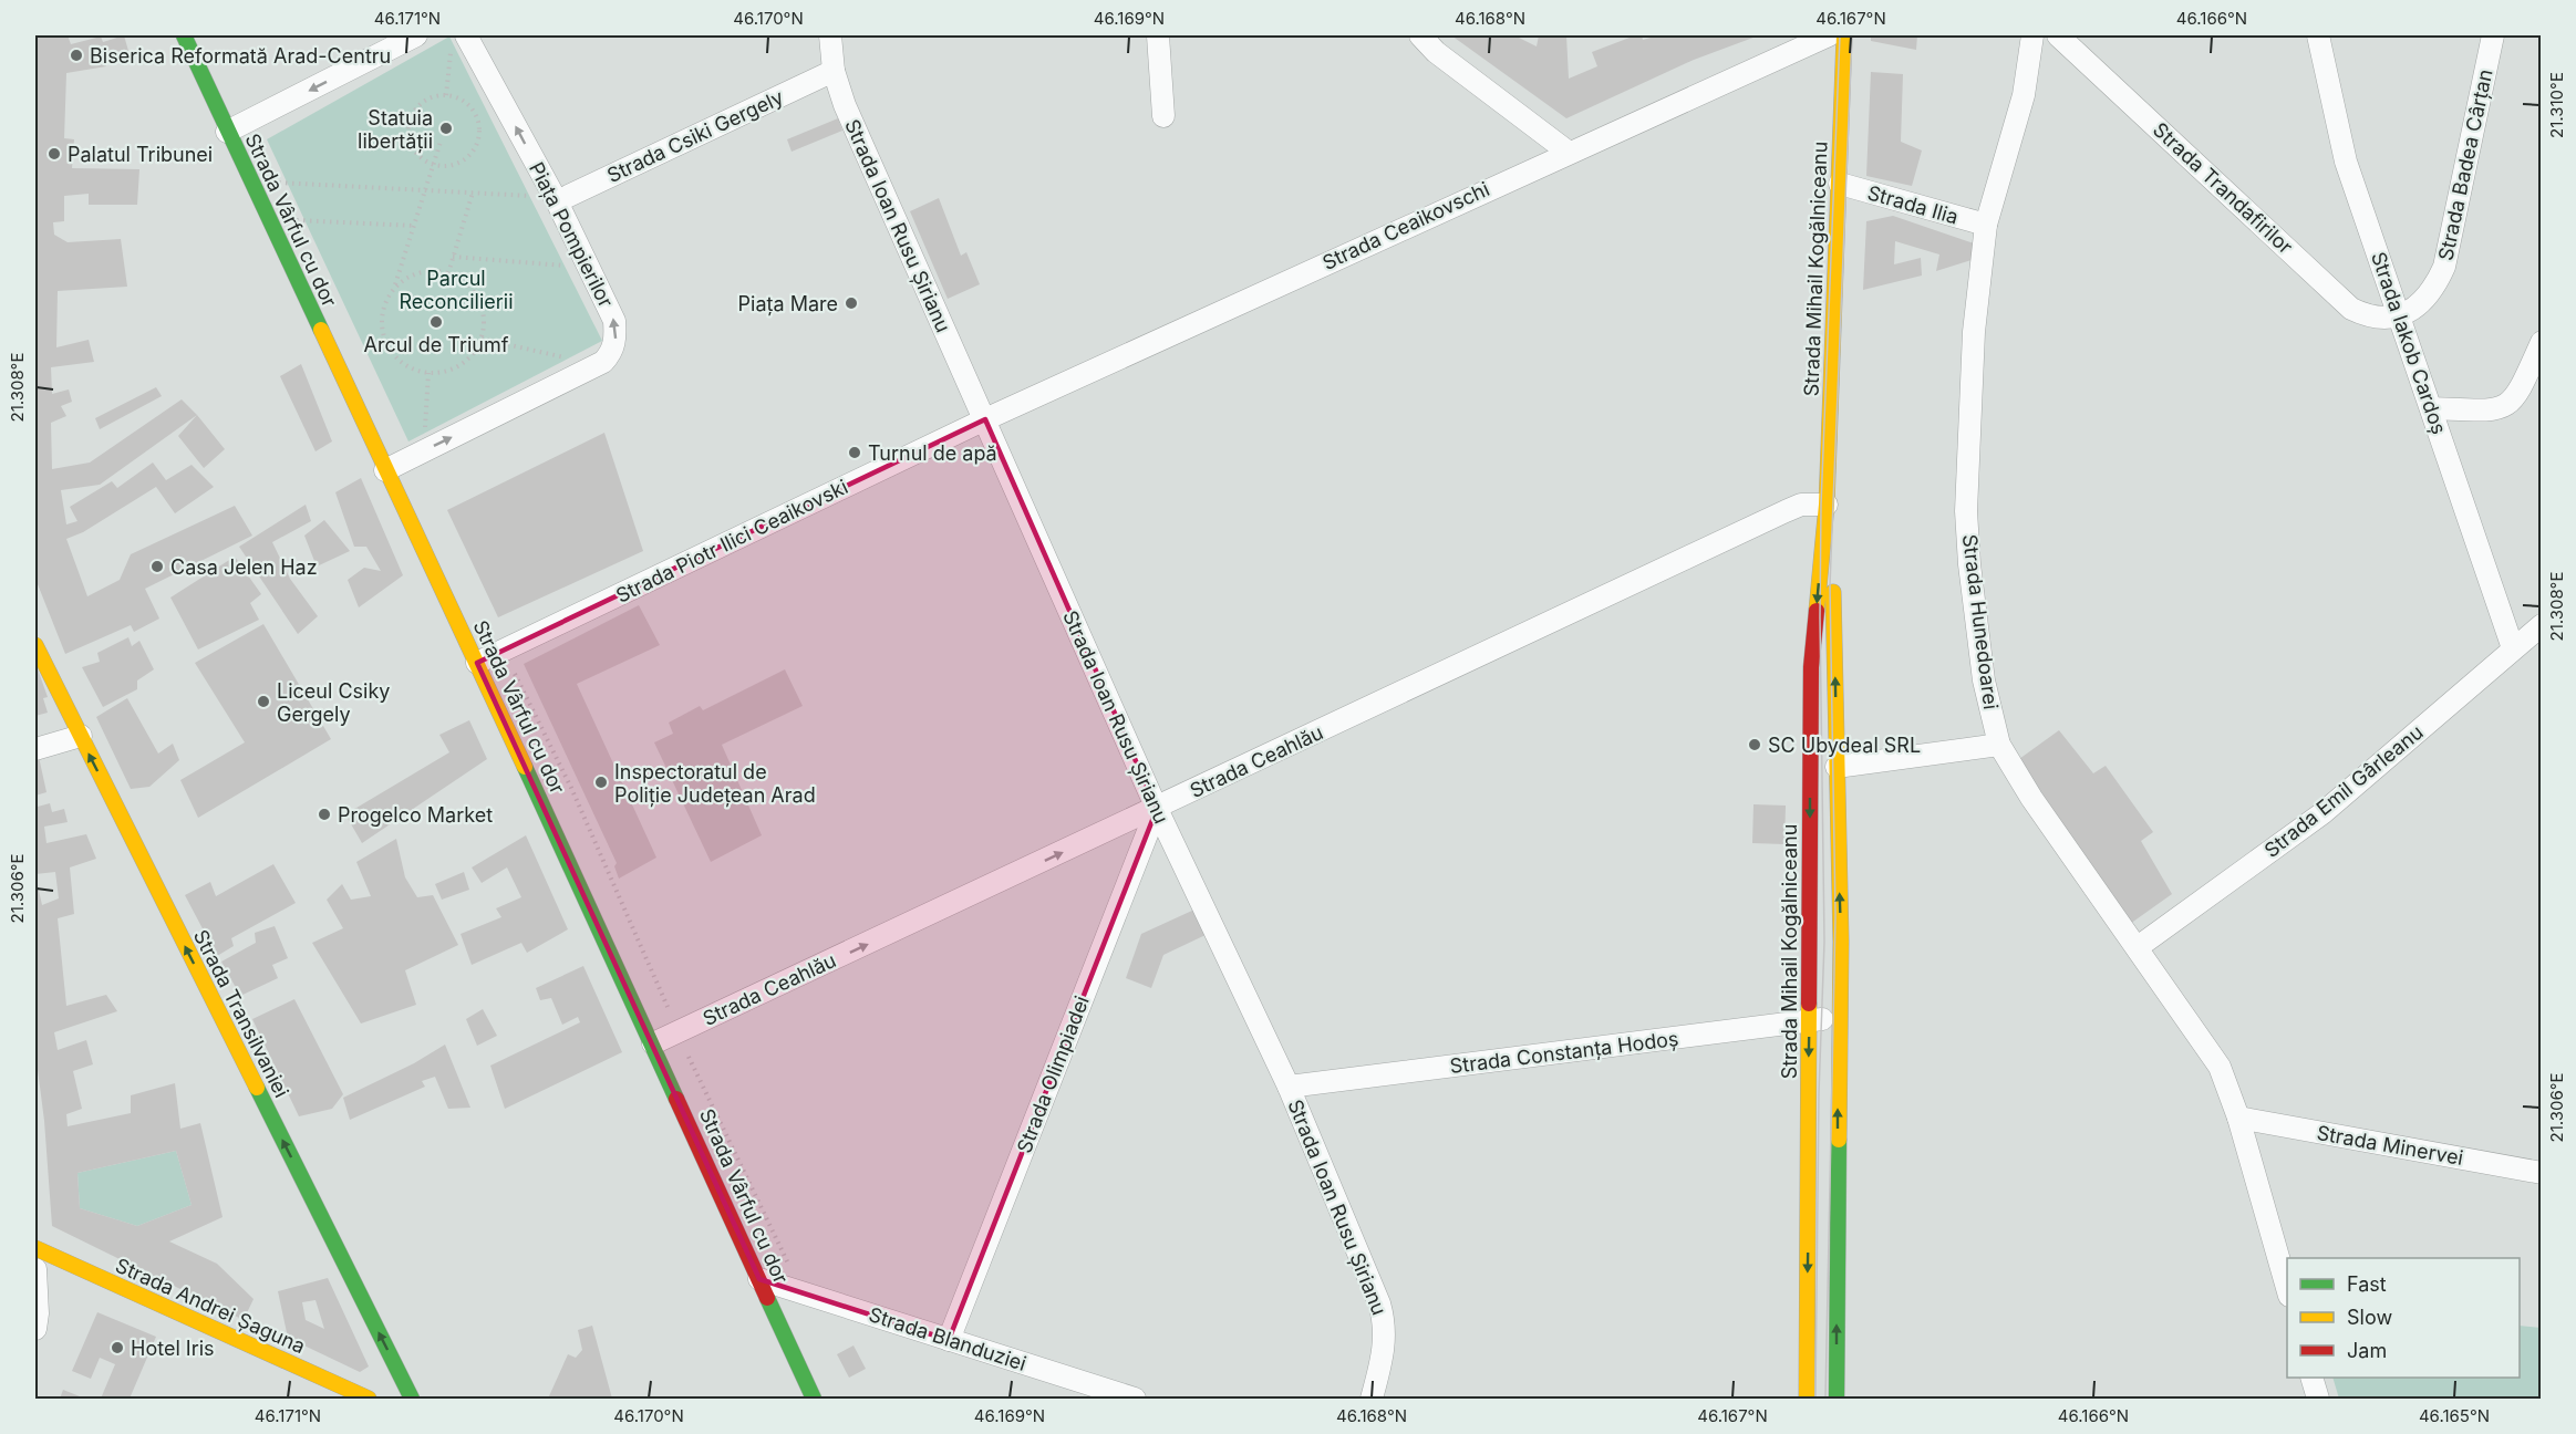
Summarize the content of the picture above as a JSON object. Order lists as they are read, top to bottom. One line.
{"streets":{"main road":["Strada Vârful cu dor","Strada Mihail Kogălniceanu","Strada Transilvaniei","Strada Andrei Șaguna"],"street":["Strada Csiki Gergely","Strada Badea Cârțan","Strada Trandafirilor","Strada Ilia","Strada Ioan Rusu Șirianu","Strada Ceaikovschi","Piața Pompierilor","Strada Iakob Cardoș","Strada Piotr Ilici Ceaikovski","Strada Hunedoarei","Strada Ceahlău","Strada Emil Gârleanu","Strada Constanța Hodoș","Strada Olimpiadei","Strada Minervei","Strada Blanduziei"]},"crossings":[["Strada Csiki Gergely","Strada Ioan Rusu Șirianu"],["Strada Csiki Gergely","Piața Pompierilor"],["Strada Badea Cârțan","Strada Trandafirilor"],["Strada Badea Cârțan","Strada Iakob Cardoș"],["Strada Trandafirilor","Strada Iakob Cardoș"],["Strada Ilia","Strada Mihail Kogălniceanu"],["Strada Ilia","Strada Hunedoarei"],["Strada Vârful cu dor","Piața Pompierilor"],["Strada Vârful cu dor","Strada Piotr Ilici Ceaikovski"],["Strada Vârful cu dor","Strada Ceahlău"],["Strada Vârful cu dor","Strada Blanduziei"],["Strada Ioan Rusu Șirianu","Strada Ceaikovschi"],["Strada Ioan Rusu Șirianu","Strada Piotr Ilici Ceaikovski"],["Strada Ioan Rusu Șirianu","Strada Ceahlău"],["Strada Ioan Rusu Șirianu","Strada Constanța Hodoș"],["Strada Ioan Rusu Șirianu","Strada Olimpiadei"],["Strada Ceaikovschi","Strada Piotr Ilici Ceaikovski"],["Strada Mihail Kogălniceanu","Strada Ceahlău"],["Strada Mihail Kogălniceanu","Strada Constanța Hodoș"],["Strada Iakob Cardoș","Strada Emil Gârleanu"],["Strada Hunedoarei","Strada Emil Gârleanu"],["Strada Hunedoarei","Strada Minervei"],["Strada Ceahlău","Strada Olimpiadei"],["Strada Olimpiadei","Strada Blanduziei"]],"one_way":["Strada Ceahlău","Strada Transilvaniei"],"parks":["Parcul Reconcilierii"],"places":["Biserica Reformată Arad-Centru","Statuia libertății","Palatul Tribunei","Piața Mare","Arcul de Triumf","Turnul de apă","Casa Jelen Haz","Liceul Csiky Gergely","SC Ubydeal SRL","Inspectoratul de Poliție Județean Arad","Progelco Market","Hotel Iris"],"legend":["Fast","Slow","Jam"],"coordinates":["46.171°N","46.170°N","46.169°N","46.168°N","46.167°N","46.166°N","21.310°E","21.308°E","21.306°E","46.165°N"]}
